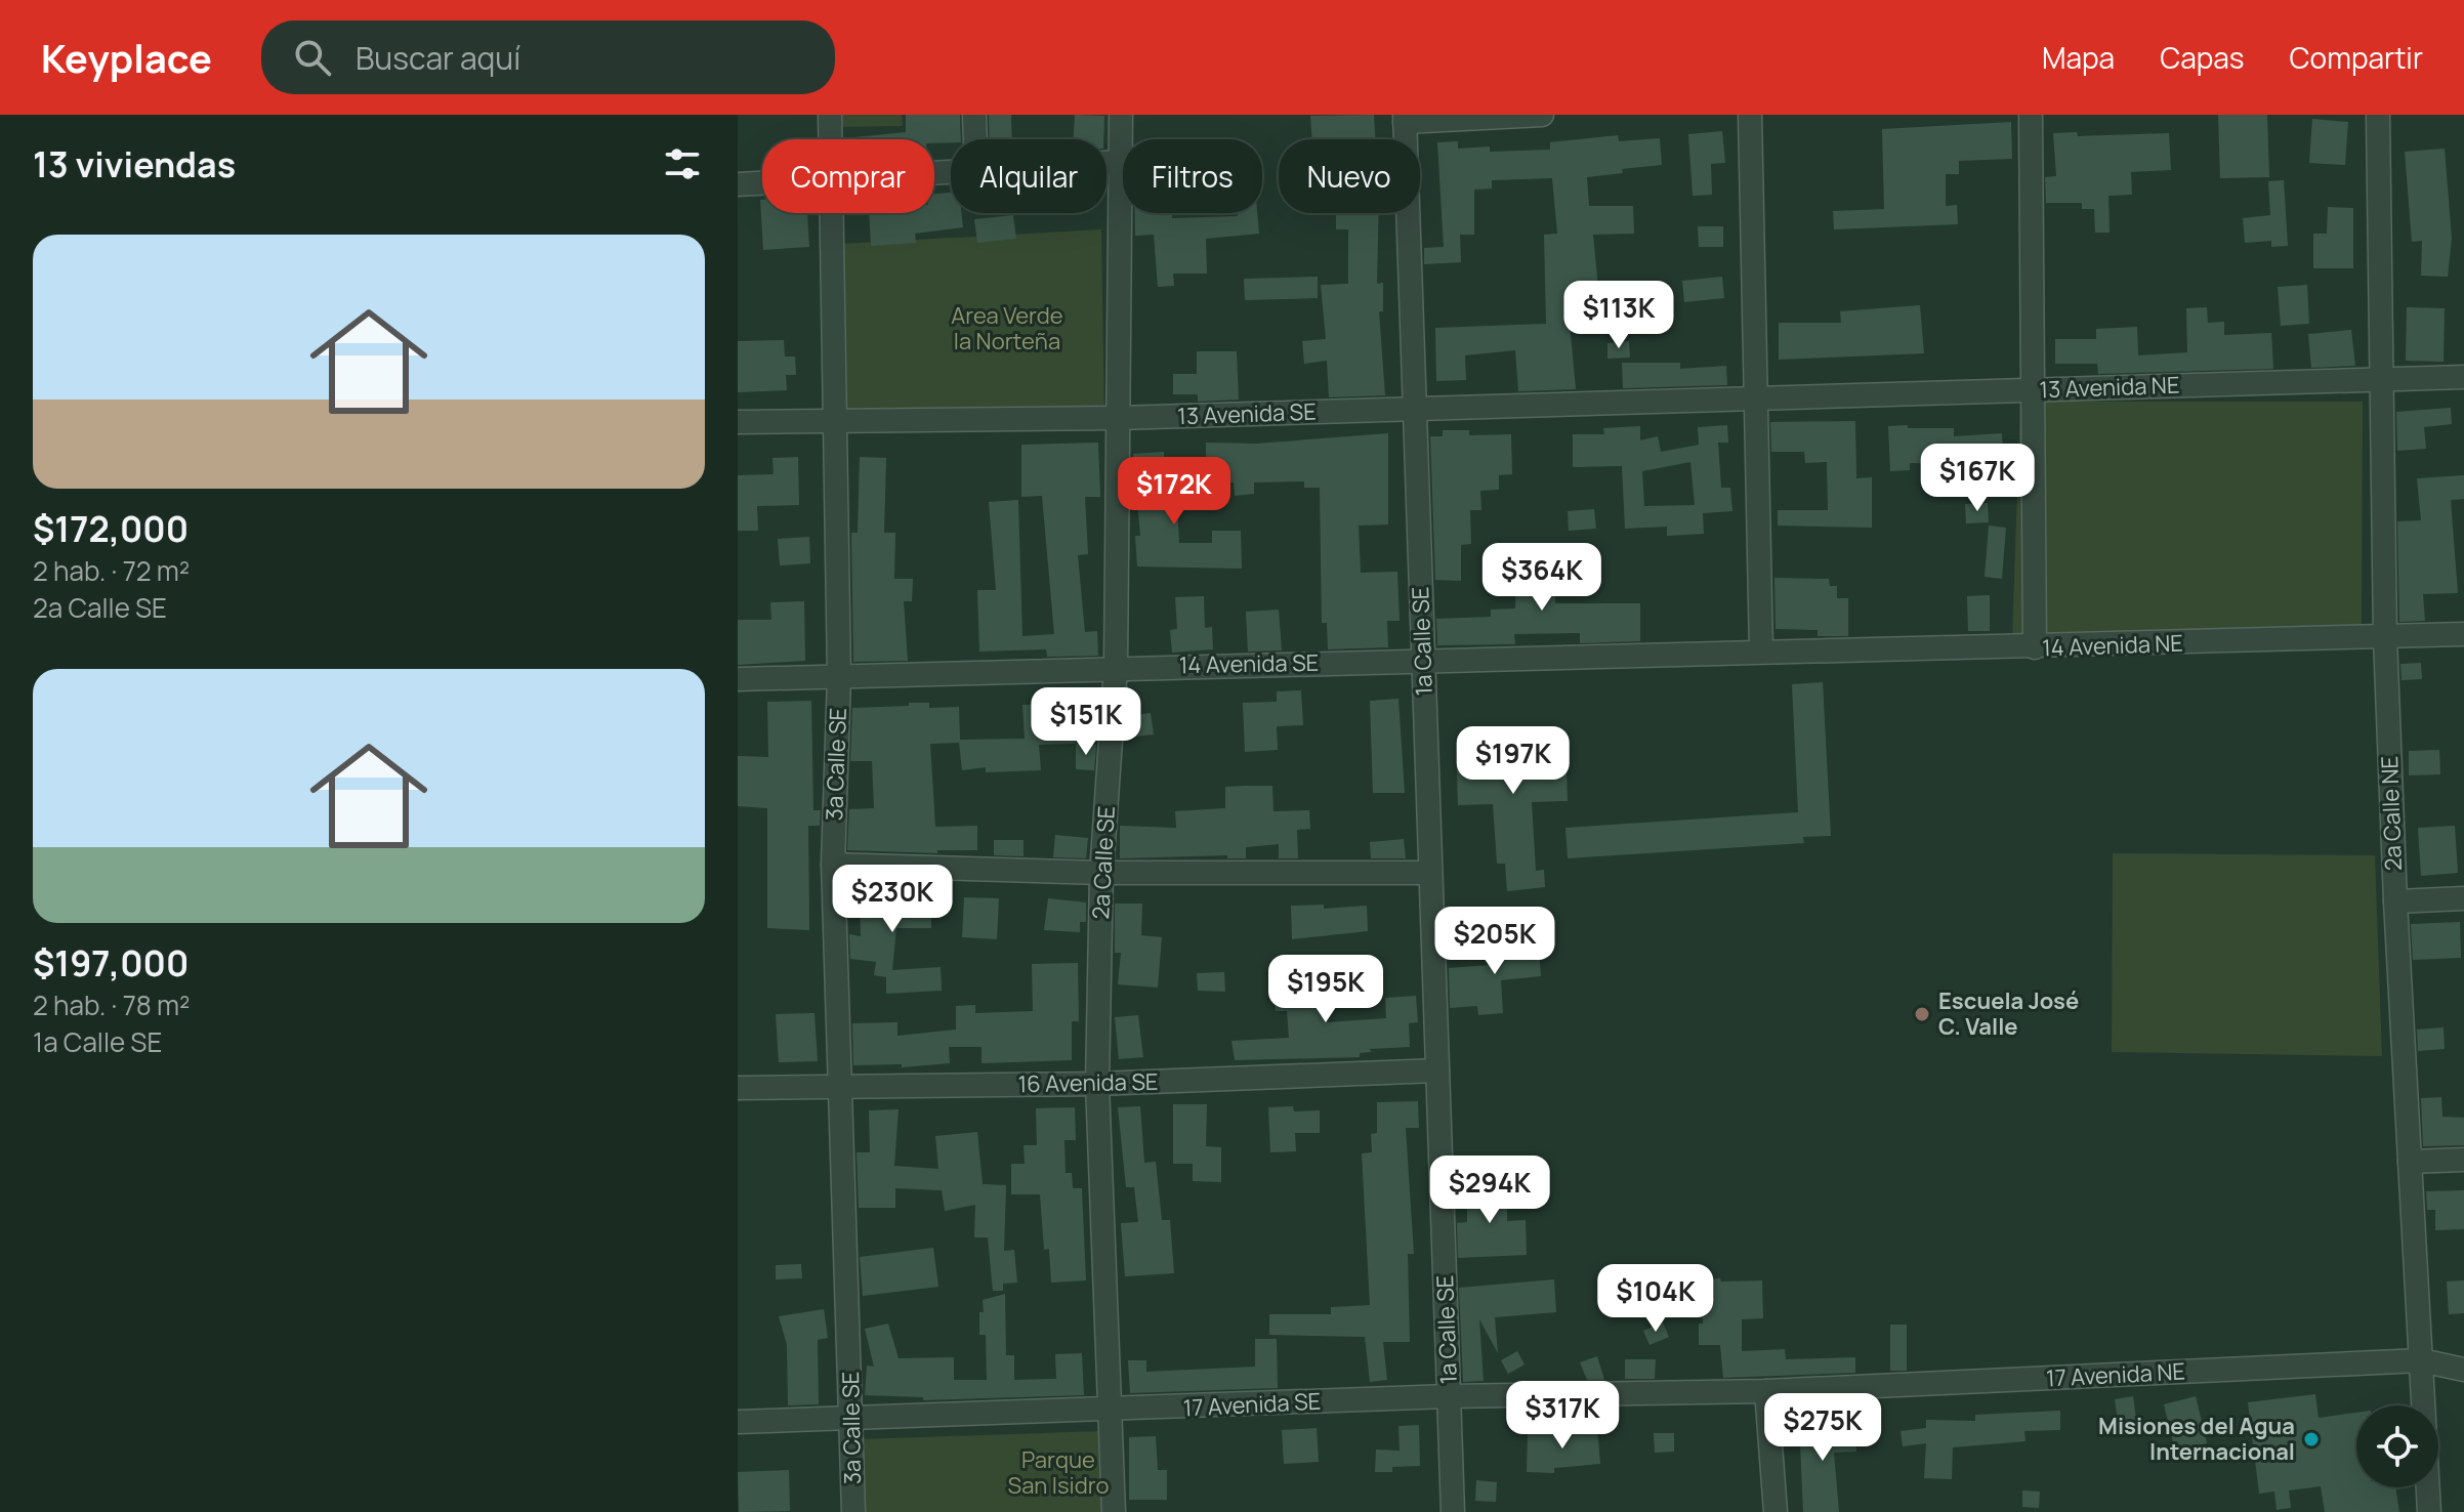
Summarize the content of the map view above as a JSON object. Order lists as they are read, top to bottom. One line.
{"streets":{"street":["13 Avenida NE","13 Avenida SE","1a Calle SE","14 Avenida NE","14 Avenida SE","3a Calle SE","2a Calle NE","2a Calle SE","16 Avenida SE","17 Avenida NE","17 Avenida SE"]},"crossings":[["13 Avenida NE","13 Avenida SE"],["13 Avenida NE","2a Calle NE"],["13 Avenida SE","1a Calle SE"],["13 Avenida SE","3a Calle SE"],["13 Avenida SE","2a Calle SE"],["1a Calle SE","14 Avenida SE"],["1a Calle SE","16 Avenida SE"],["1a Calle SE","17 Avenida SE"],["14 Avenida NE","14 Avenida SE"],["14 Avenida NE","2a Calle NE"],["14 Avenida SE","3a Calle SE"],["14 Avenida SE","2a Calle SE"],["3a Calle SE","16 Avenida SE"],["3a Calle SE","17 Avenida SE"],["2a Calle NE","17 Avenida NE"],["2a Calle SE","16 Avenida SE"],["2a Calle SE","17 Avenida SE"],["17 Avenida NE","17 Avenida SE"]],"parks":["Area Verde la Norteña","Parque San Isidro"],"places":["Escuela José C. Valle","Misiones del Agua Internacional"],"page":{"header":"Keyplace","search":"Buscar aquí","nav":["Mapa","Capas","Compartir"],"heading":"13 viviendas","chip":["Comprar","Alquilar","Filtros","Nuevo"],"list":[{"name":"$172,000","note":"2 hab. · 72 m² · 2a Calle SE"},{"name":"$197,000","note":"2 hab. · 78 m² · 1a Calle SE"}],"price":["$113K","$167K","$172K","$364K","$151K","$197K","$230K","$205K","$195K","$294K","$104K","$317K","$275K"]}}
